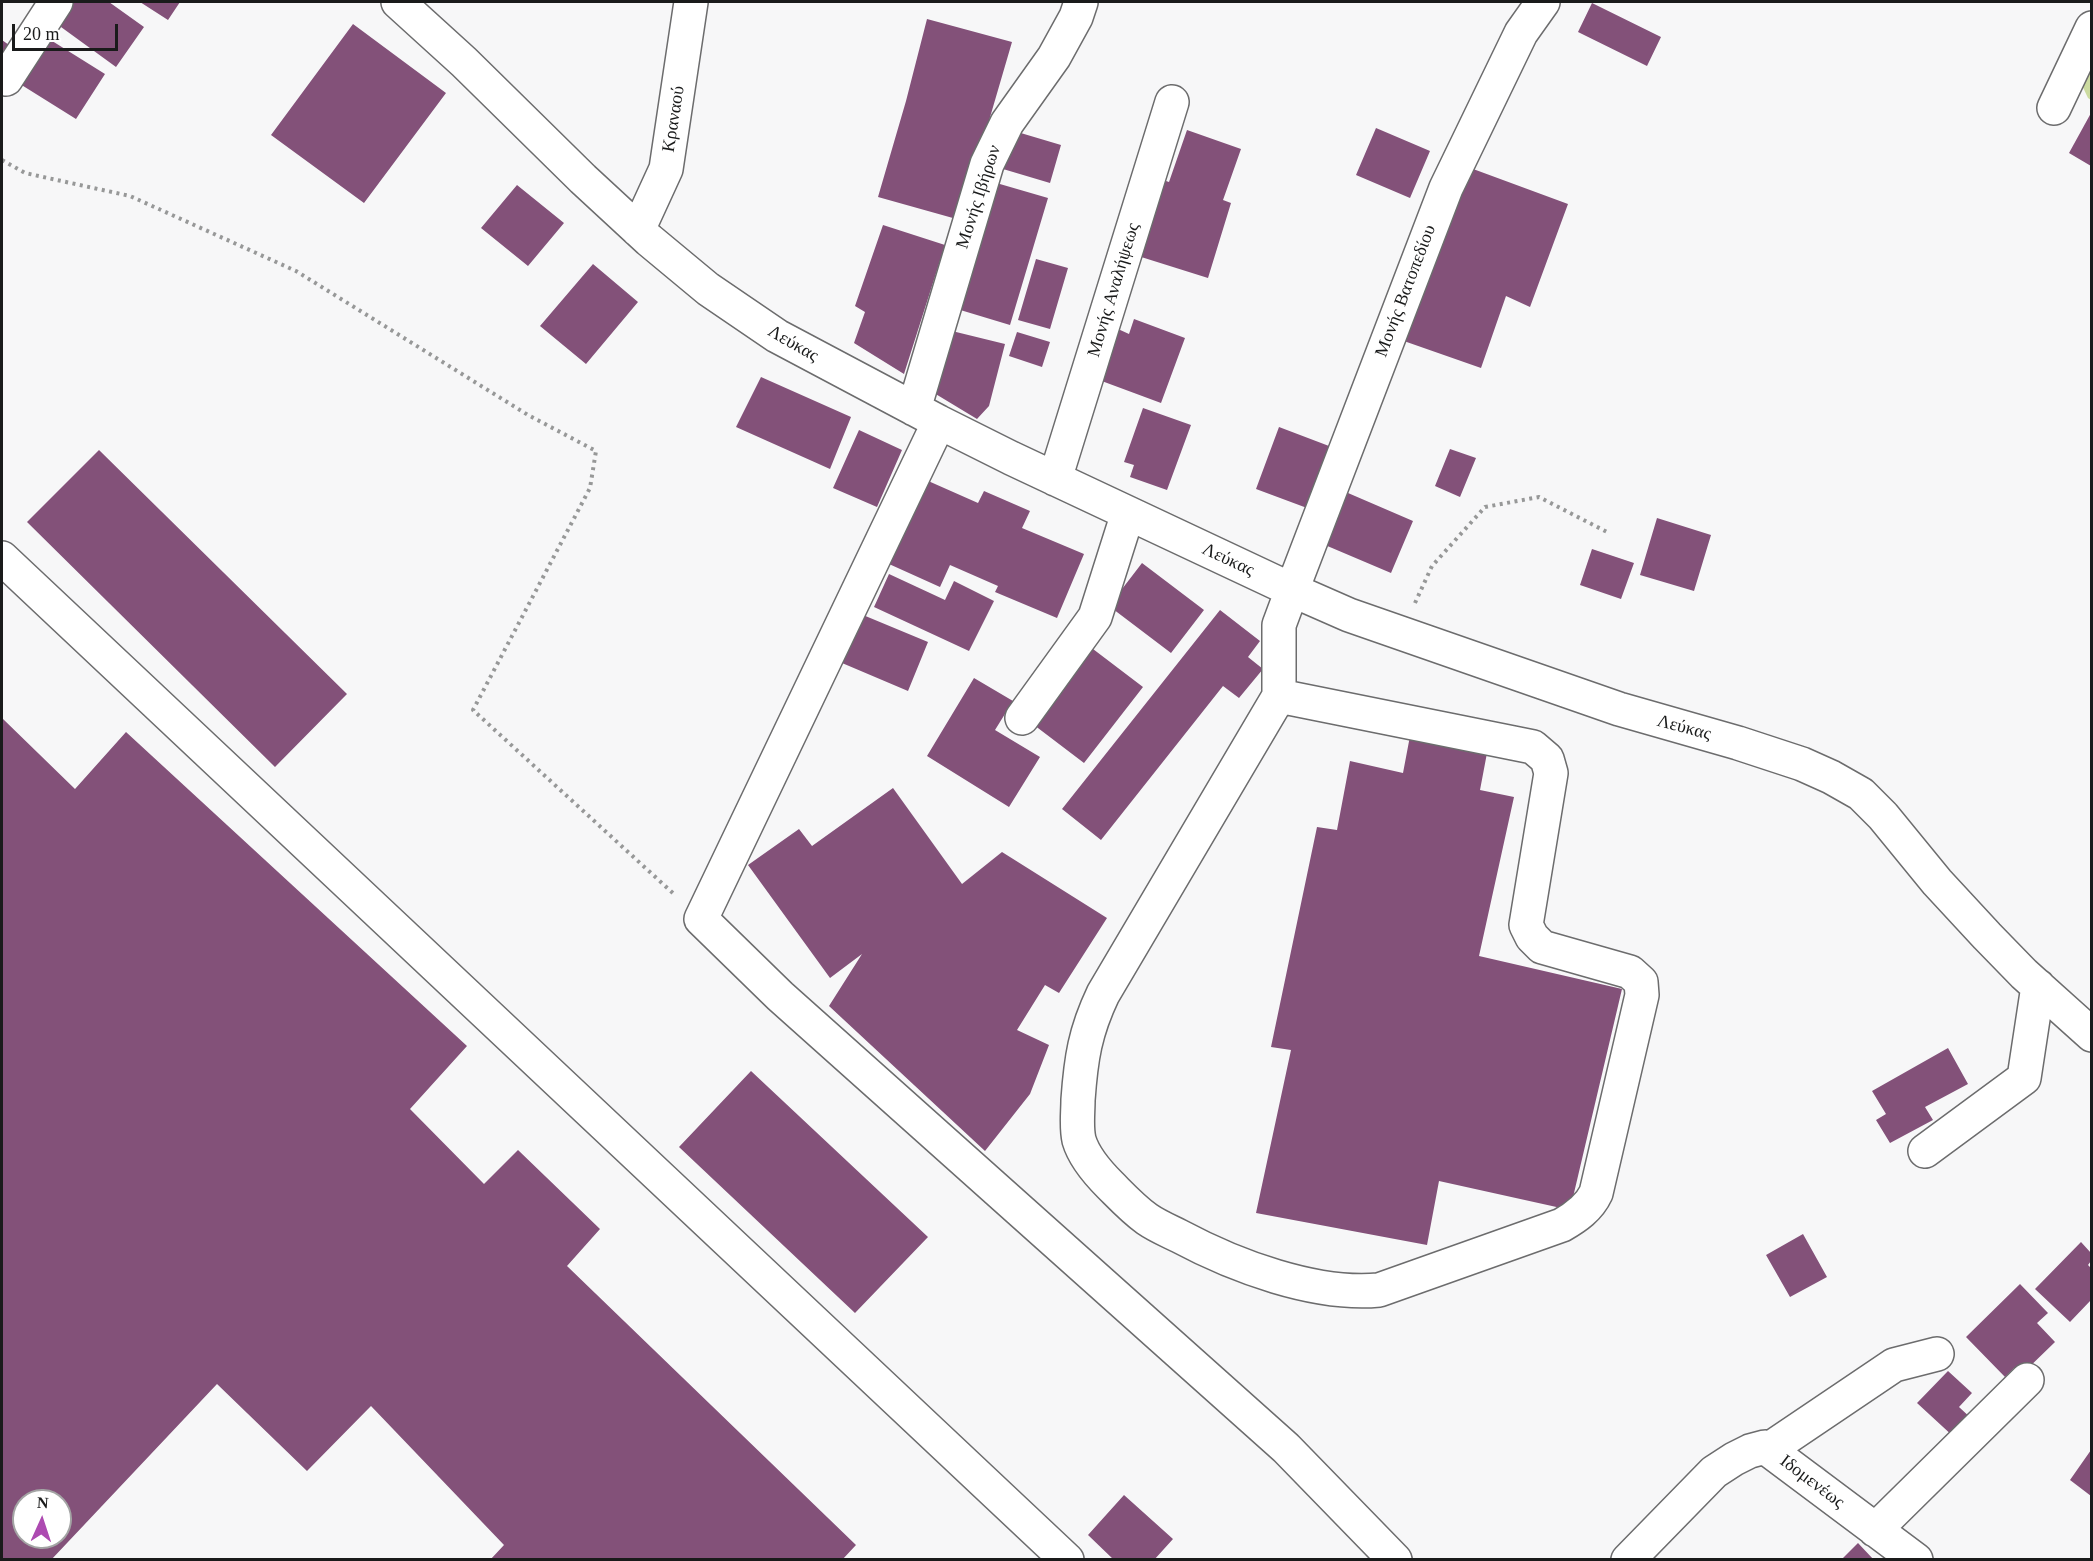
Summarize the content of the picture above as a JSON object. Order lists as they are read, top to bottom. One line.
{"streets":{"street":["Κραναού","Μονής Ιβήρων","Μονής Αναλήψεως","Μονής Βατοπεδίου","Λεύκας","Ιδομενέως"]},"crossings":[["Κραναού","Λεύκας"],["Μονής Ιβήρων","Λεύκας"],["Μονής Αναλήψεως","Λεύκας"],["Μονής Βατοπεδίου","Λεύκας"]],"scale_bar":"20 m","north":"top"}
